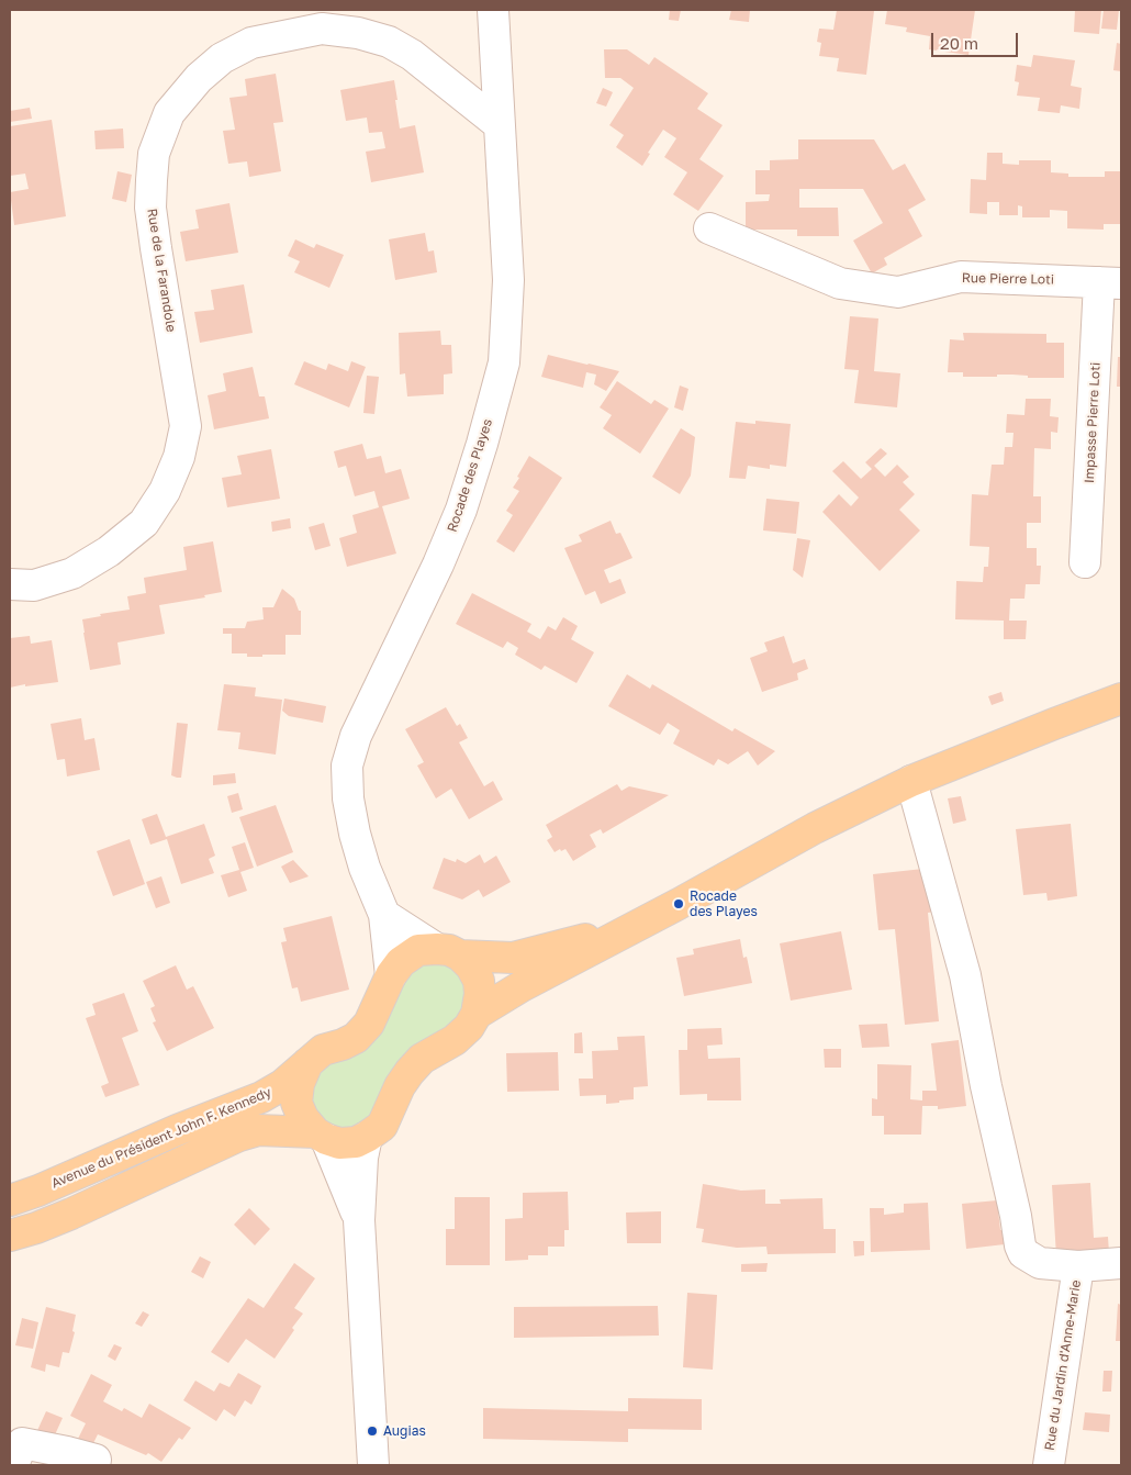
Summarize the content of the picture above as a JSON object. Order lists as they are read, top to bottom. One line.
{"streets":{"main road":["Avenue du Président John F. Kennedy"],"street":["Rue de la Farandole","Rue Pierre Loti","Impasse Pierre Loti","Rocade des Playes","Rue du Jardin d'Anne-Marie"]},"crossings":[["Rue de la Farandole","Rocade des Playes"],["Rue Pierre Loti","Impasse Pierre Loti"],["Rocade des Playes","Avenue du Président John F. Kennedy"]],"places":["Rocade des Playes","Augias"],"scale_bar":"20 m"}
